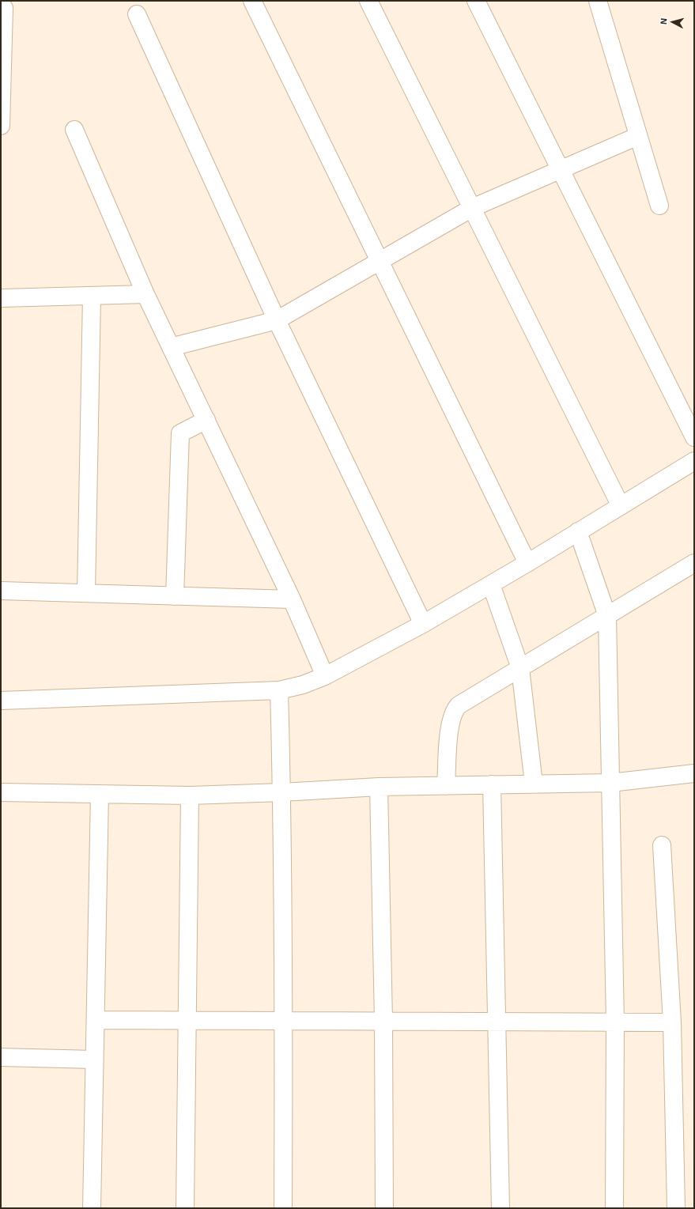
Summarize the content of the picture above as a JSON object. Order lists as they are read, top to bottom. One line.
{"north":"left"}
